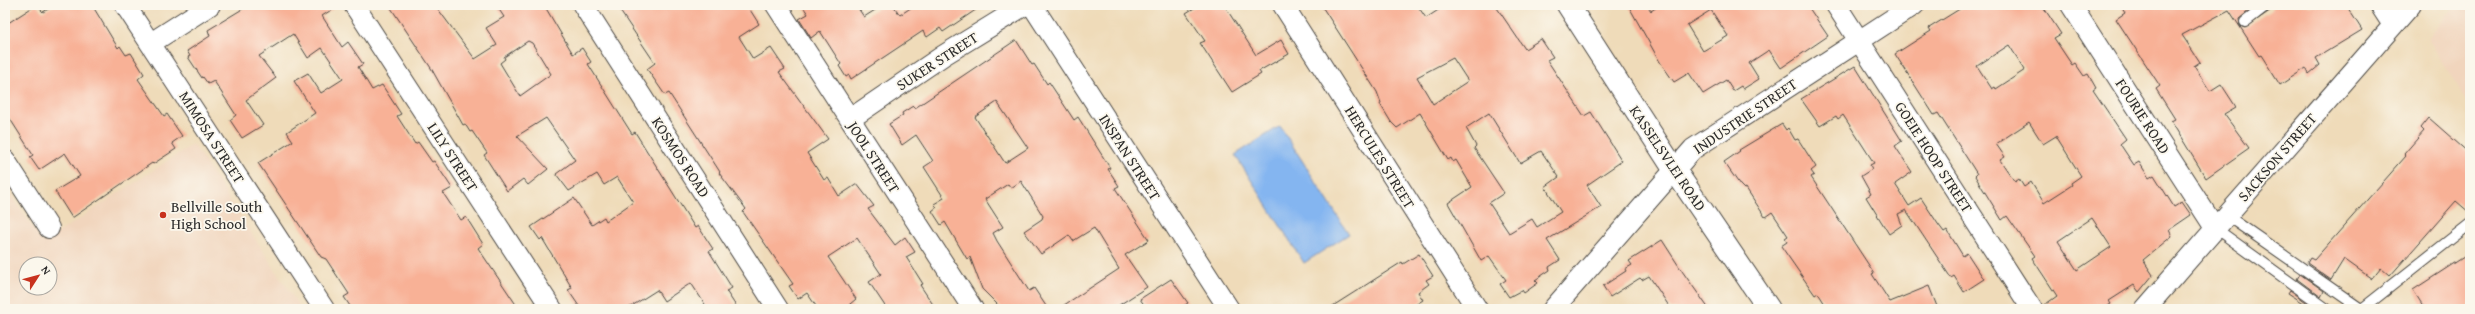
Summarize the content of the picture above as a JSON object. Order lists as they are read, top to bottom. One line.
{"streets":{"street":["SUKER STREET","INDUSTRIE STREET","FOURIE ROAD","MIMOSA STREET","LILY STREET","KOSMOS ROAD","JOOL STREET","INSPAN STREET","HERCULES STREET","GOEIE HOOP STREET","SACKSON STREET","KASSELSVLEI ROAD"]},"crossings":[["SUKER STREET","JOOL STREET"],["INDUSTRIE STREET","GOEIE HOOP STREET"],["INDUSTRIE STREET","KASSELSVLEI ROAD"],["FOURIE ROAD","SACKSON STREET"]],"places":["Bellville South High School"],"north":"top right"}
